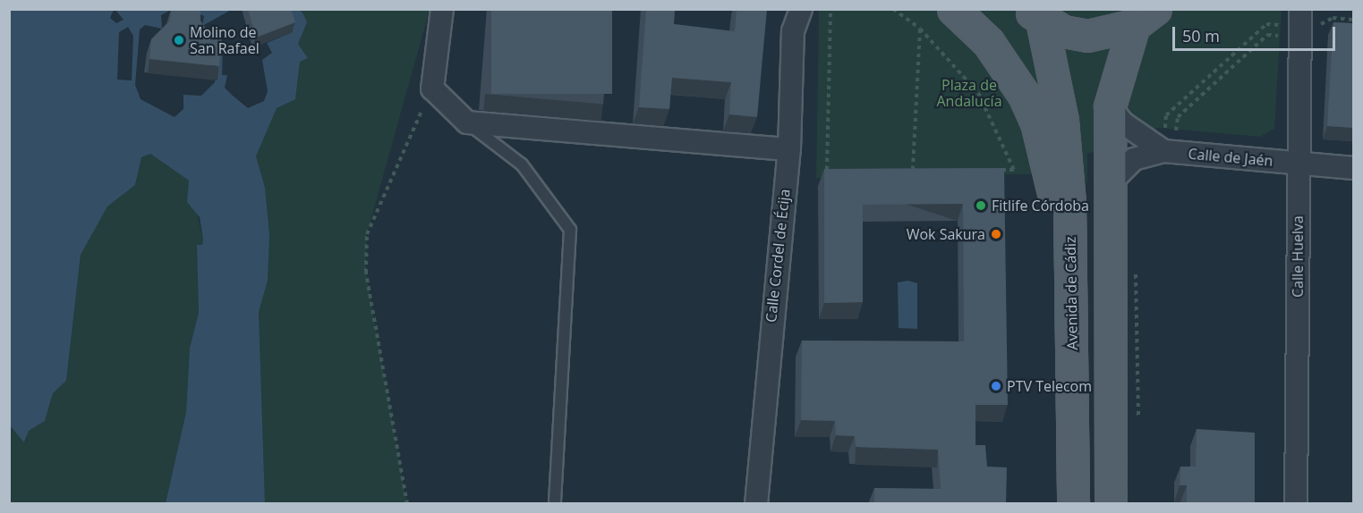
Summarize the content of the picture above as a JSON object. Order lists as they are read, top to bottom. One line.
{"streets":{"main road":["Avenida de Cádiz"],"street":["Calle de Jaén","Calle Cordel de Écija","Calle Huelva"]},"crossings":[["Calle de Jaén","Calle Huelva"]],"parks":["Plaza de Andalucía"],"places":["Molino de San Rafael","Fitlife Córdoba","Wok Sakura","PTV Telecom"],"scale_bar":"50 m"}
